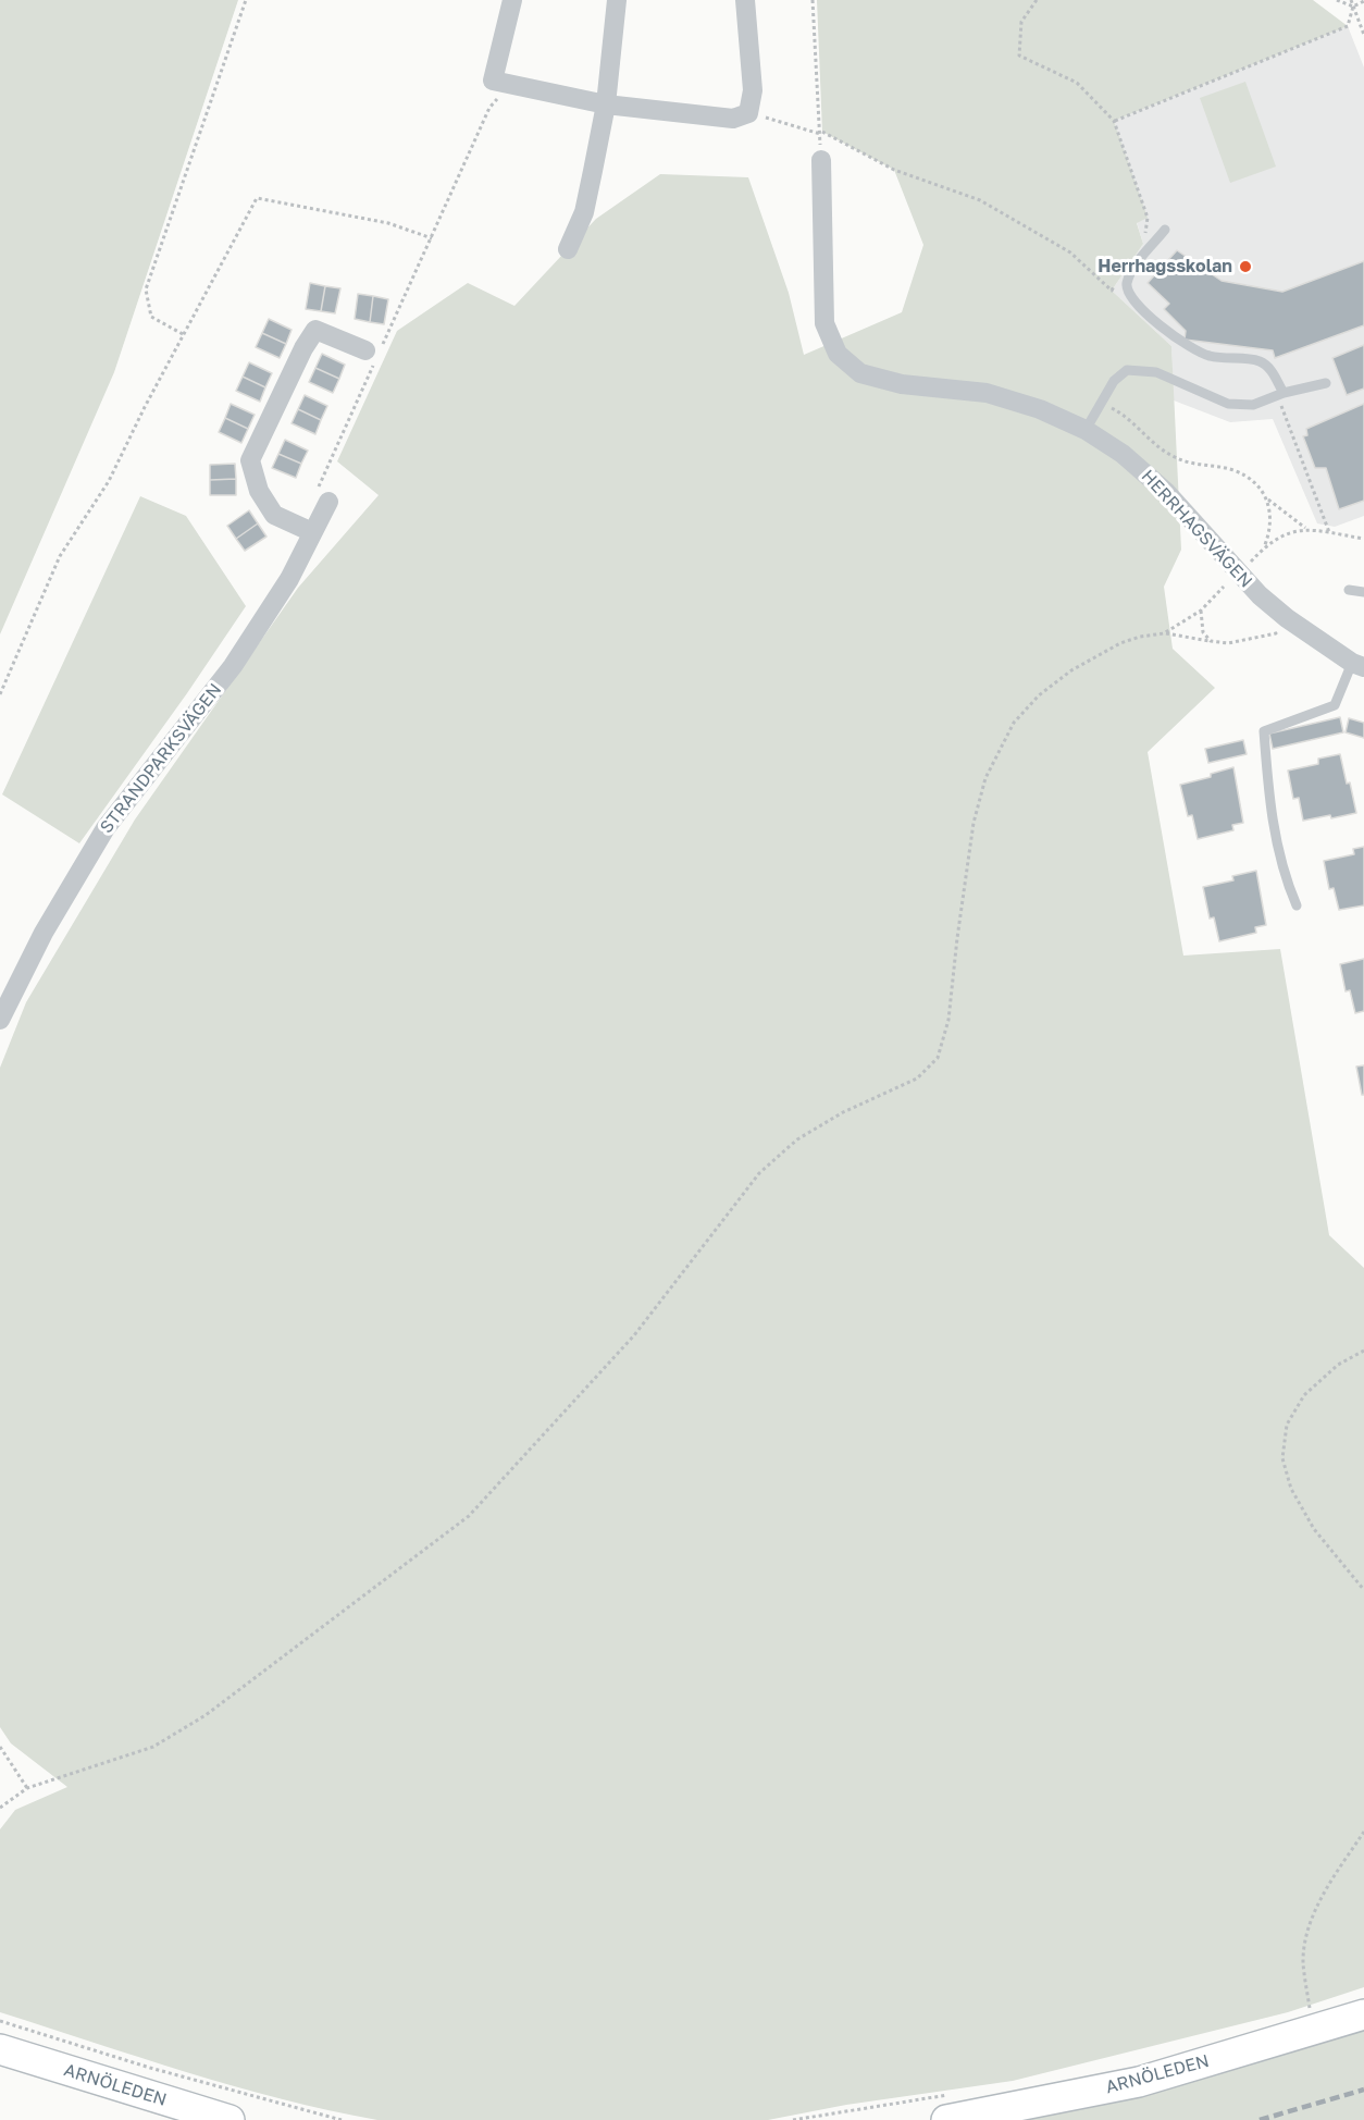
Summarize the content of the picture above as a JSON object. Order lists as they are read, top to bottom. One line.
{"streets":{"main road":["ARNÖLEDEN"],"street":["HERRHAGSVÄGEN","STRANDPARKSVÄGEN"]},"places":["Herrhagsskolan"]}
